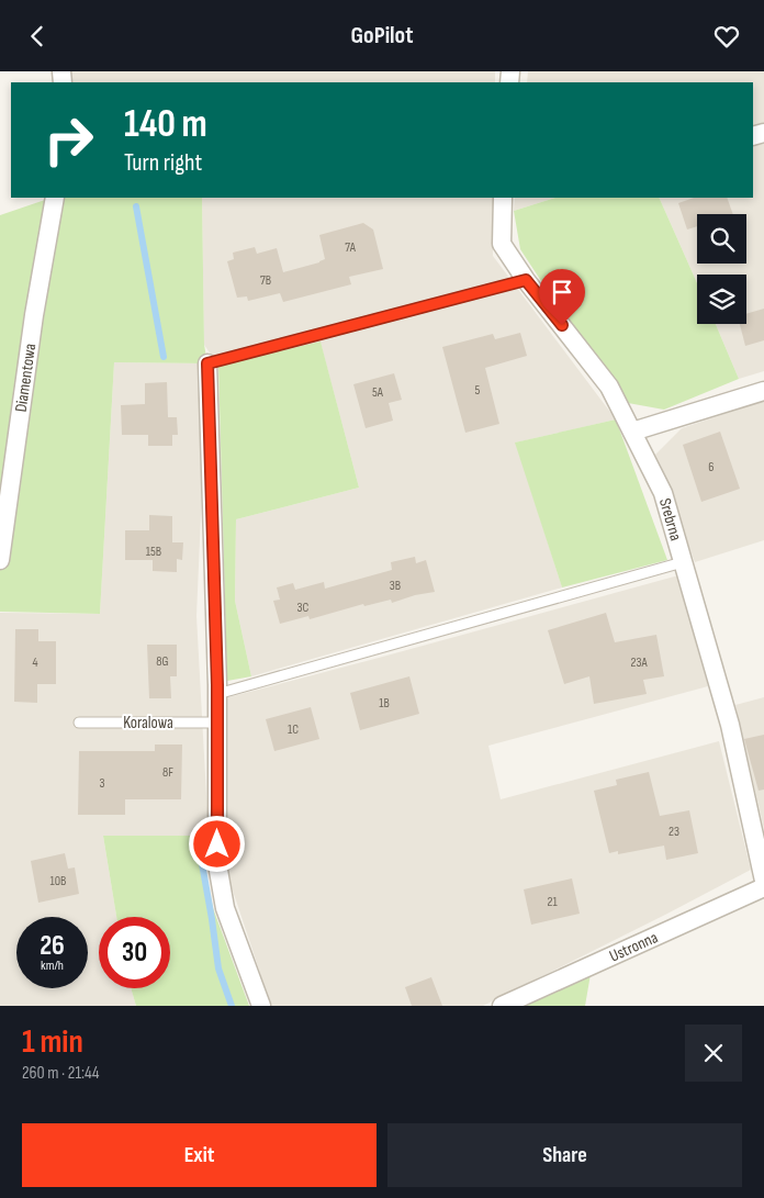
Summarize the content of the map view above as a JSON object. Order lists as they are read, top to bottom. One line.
{"streets":{"street":["Diamentowa","Srebrna","Ustronna"],"lane":["Koralowa"]},"house_numbers":["7A","7B","5","5A","6","15B","3B","3C","8G","4","23A","1B","1C","8F","3","23","10B","21"],"page":{"header":"GoPilot","turn":["140 m","Turn right"],"speed":"26 km/h","limit":"30","heading":["1 min","260 m · 21:44"],"buttons":["Exit","Share"]}}
